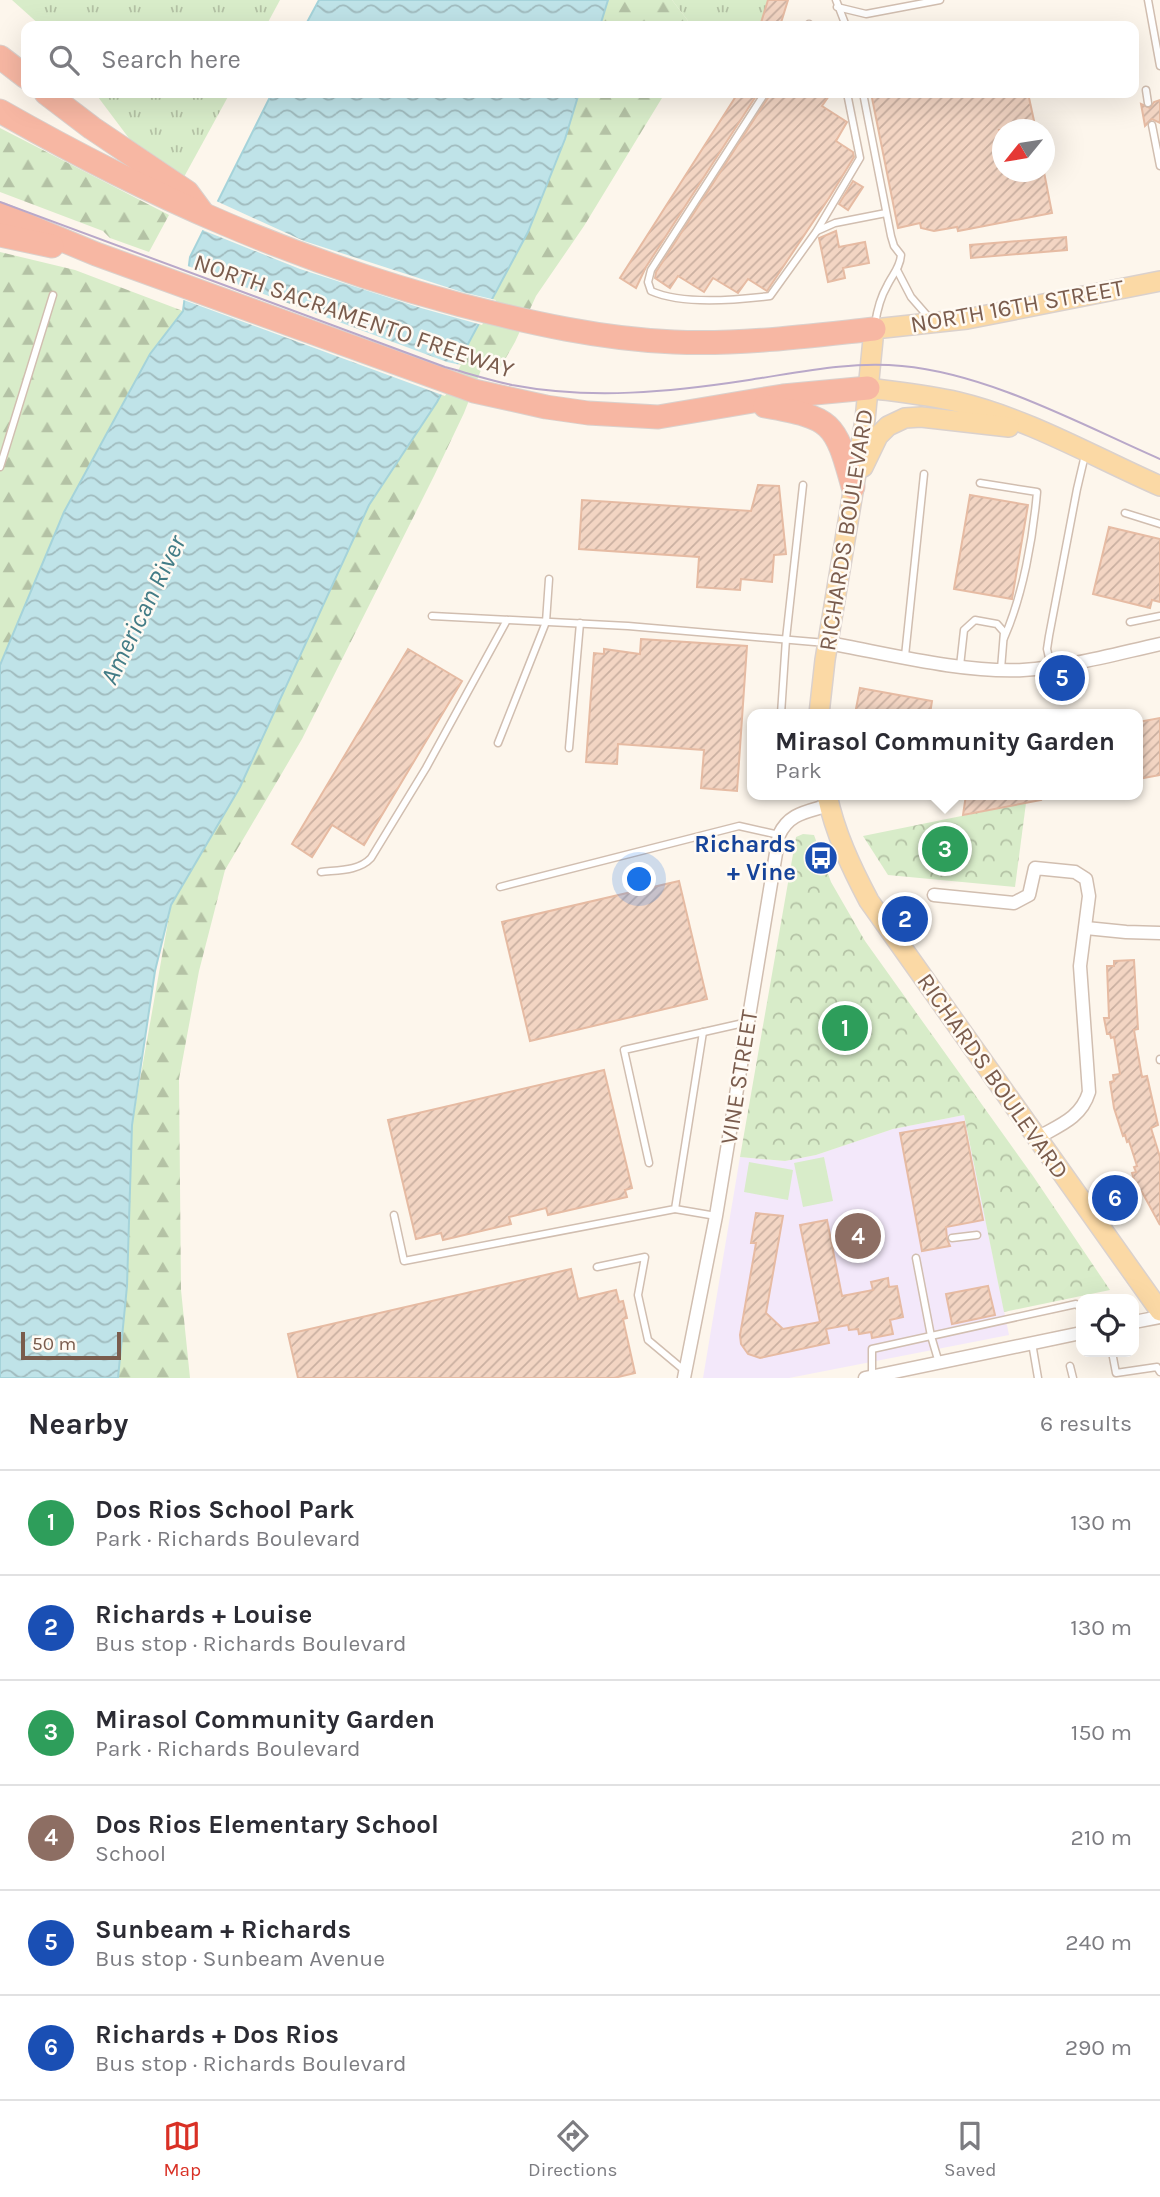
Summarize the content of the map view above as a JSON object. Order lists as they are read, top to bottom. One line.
{"streets":{"highway":["NORTH SACRAMENTO FREEWAY"],"main road":["NORTH 16TH STREET","RICHARDS BOULEVARD"],"street":["VINE STREET"]},"crossings":[["NORTH 16TH STREET","NORTH SACRAMENTO FREEWAY"],["NORTH 16TH STREET","RICHARDS BOULEVARD"],["NORTH SACRAMENTO FREEWAY","RICHARDS BOULEVARD"]],"water":["American River"],"places":{"bus stop":["Richards + Vine"]},"scale_bar":"50 m","north":"bottom left","page":{"search":"Search here","pins":["5","3","2","1","6","4"],"popup":["Mirasol Community Garden","Park"],"scale":"50 m","heading":["Nearby","6 results"],"list":[{"mark":"1","name":"Dos Rios School Park","note":"Park · Richards Boulevard","value":"130 m"},{"mark":"2","name":"Richards + Louise","note":"Bus stop · Richards Boulevard","value":"130 m"},{"mark":"3","name":"Mirasol Community Garden","note":"Park · Richards Boulevard","value":"150 m"},{"mark":"4","name":"Dos Rios Elementary School","note":"School","value":"210 m"},{"mark":"5","name":"Sunbeam + Richards","note":"Bus stop · Sunbeam Avenue","value":"240 m"},{"mark":"6","name":"Richards + Dos Rios","note":"Bus stop · Richards Boulevard","value":"290 m"}],"nav":["Map","Directions","Saved"]}}
